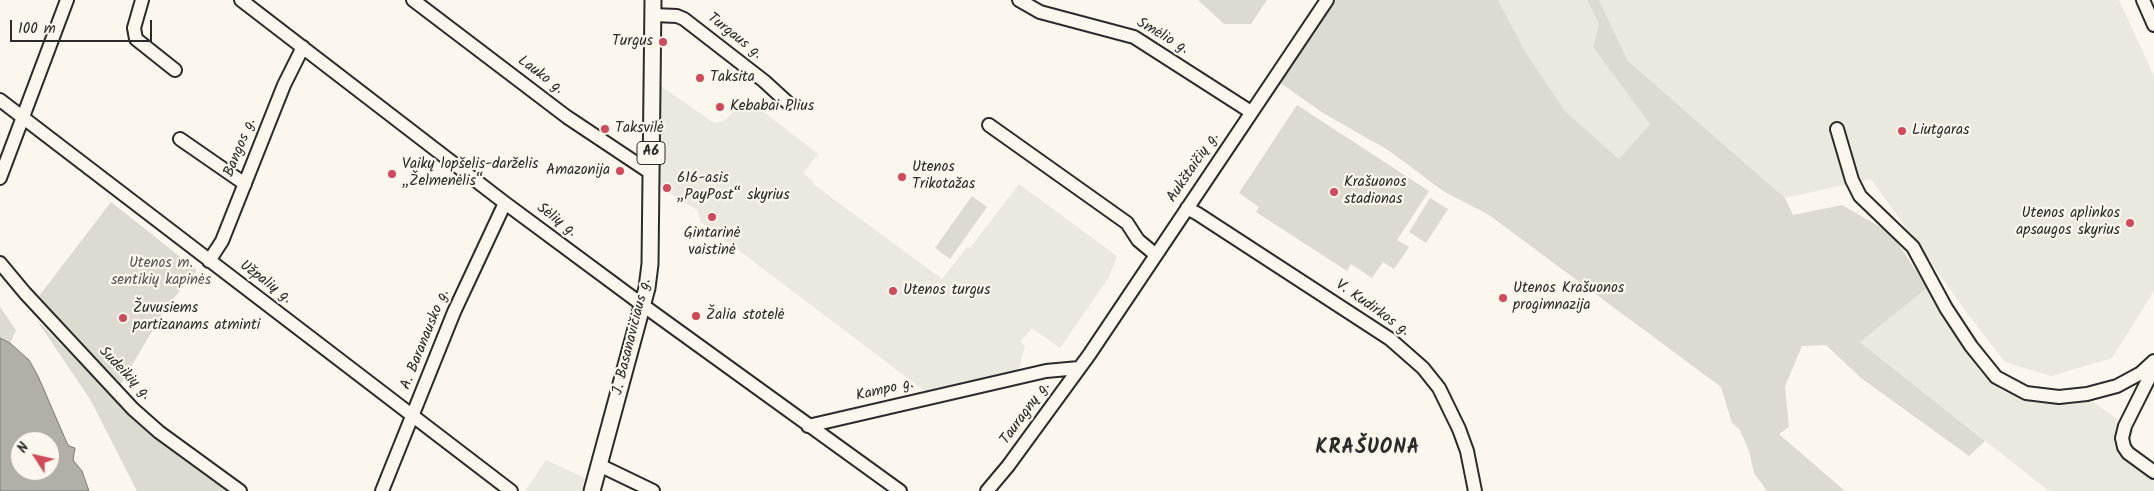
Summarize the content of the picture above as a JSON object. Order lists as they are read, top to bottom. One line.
{"streets":{"main road":["A6","J. Basanavičiaus g."],"street":["Turgaus g.","Smėlio g.","Lauko g.","Bangos g.","Aukštaičių g.","Sėlių g.","Užpalių g.","V. Kudirkos g.","A. Baranausko g.","Sudeikių g.","Kampo g.","Tauragnų g."]},"crossings":[["Turgaus g.","J. Basanavičiaus g."],["Smėlio g.","Aukštaičių g."],["Lauko g.","J. Basanavičiaus g."],["Bangos g.","Sėlių g."],["Bangos g.","Užpalių g."],["Aukštaičių g.","V. Kudirkos g."],["Aukštaičių g.","Tauragnų g."],["Sėlių g.","J. Basanavičiaus g."],["Sėlių g.","A. Baranausko g."],["Sėlių g.","Kampo g."],["Užpalių g.","A. Baranausko g."],["Kampo g.","Tauragnų g."]],"districts":["KRAŠUONA"],"parks":["Utenos m. sentikių kapinės"],"places":["Turgus","Taksita","Kebabai Plius","Taksvilė","Liutgaras","Amazonija","Vaikų lopšelis-darželis „Želmenėlis“","Utenos Trikotažas","616-asis „PayPost“ skyrius","Krašuonos stadionas","Gintarinė vaistinė","Utenos aplinkos apsaugos skyrius","Utenos turgus","Utenos Krašuonos progimnazija","Žalia stotelė","Žuvusiems partizanams atminti"],"scale_bar":"100 m","north":"top left"}
